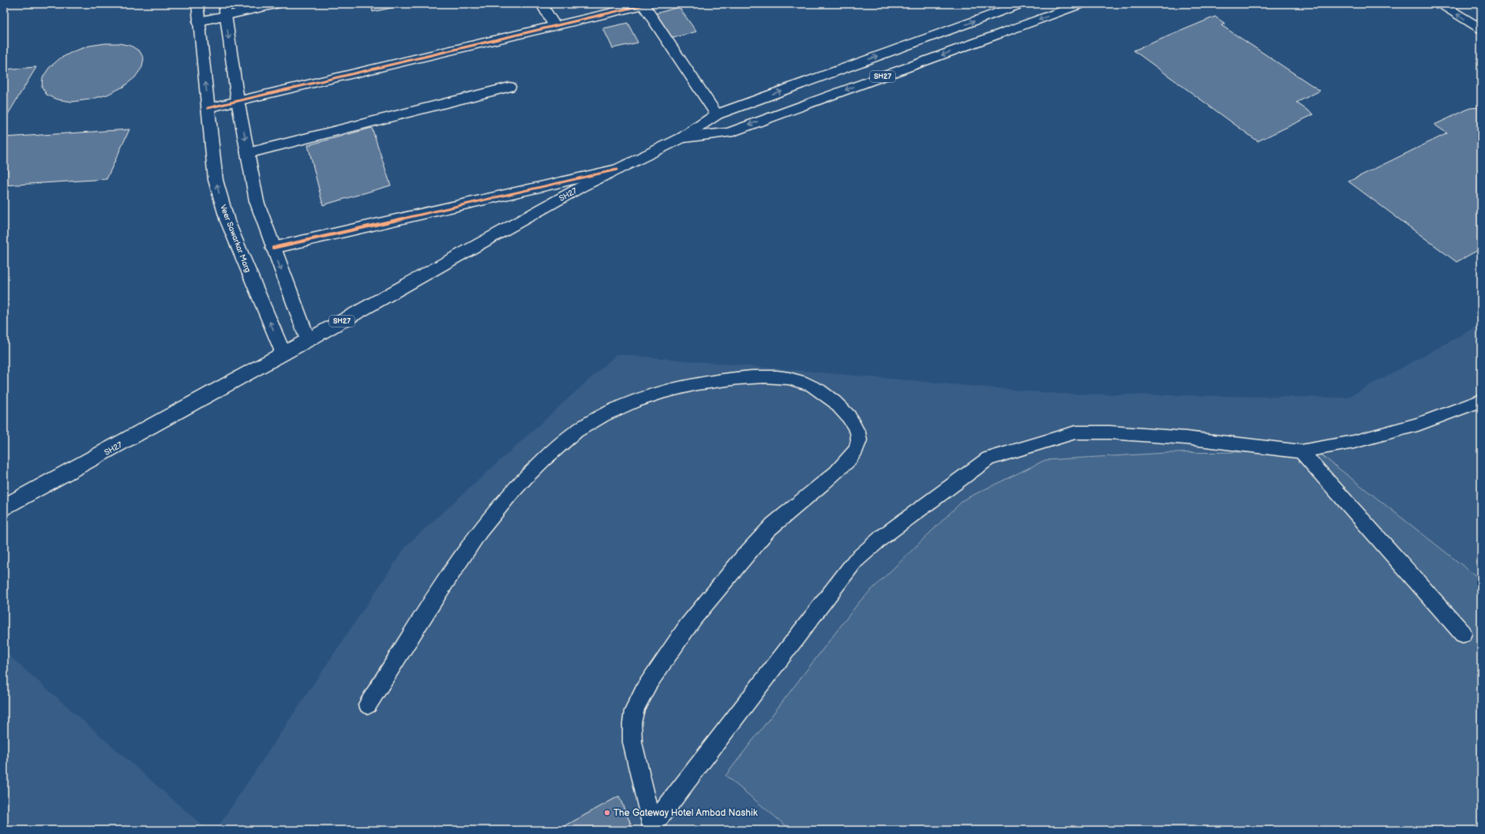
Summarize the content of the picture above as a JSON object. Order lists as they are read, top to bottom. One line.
{"streets":{"street":["SH27","Veer Sawarkar Marg"]},"crossings":[["SH27","Veer Sawarkar Marg"]],"places":["The Gateway Hotel Ambad Nashik"]}
